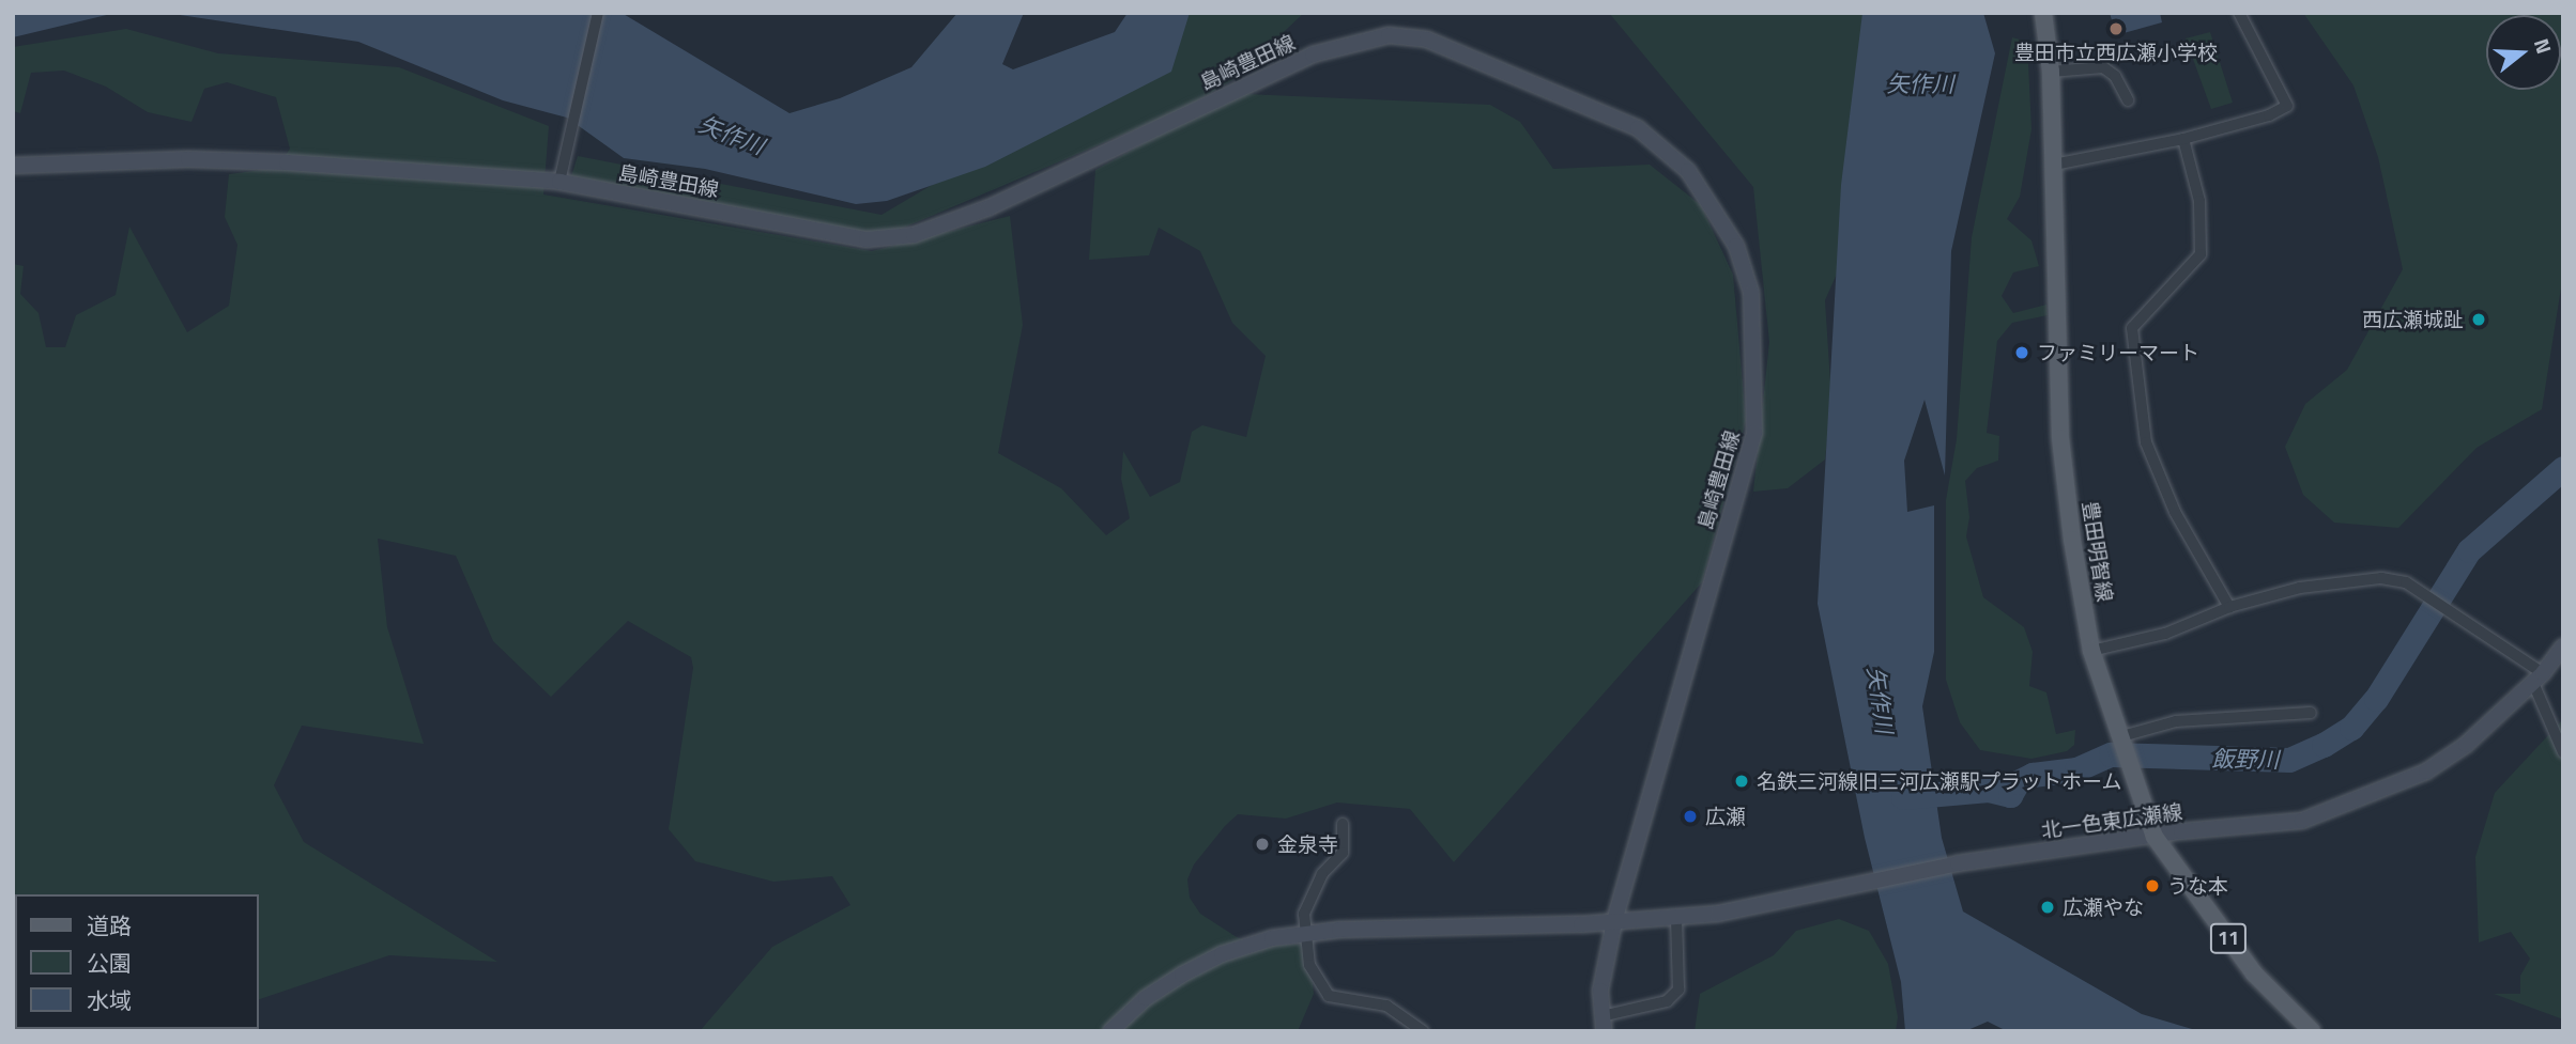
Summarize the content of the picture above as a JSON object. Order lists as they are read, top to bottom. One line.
{"streets":{"main road":["島崎豊田線","豊田明智線","北一色東広瀬線","11"]},"crossings":[["島崎豊田線","北一色東広瀬線"],["豊田明智線","北一色東広瀬線"]],"water":["矢作川","飯野川"],"places":["豊田市立西広瀬小学校","西広瀬城趾","ファミリーマート","名鉄三河線旧三河広瀬駅プラットホーム","広瀬","金泉寺","うな本","広瀬やな"],"legend":["道路","公園","水域"],"north":"right"}
